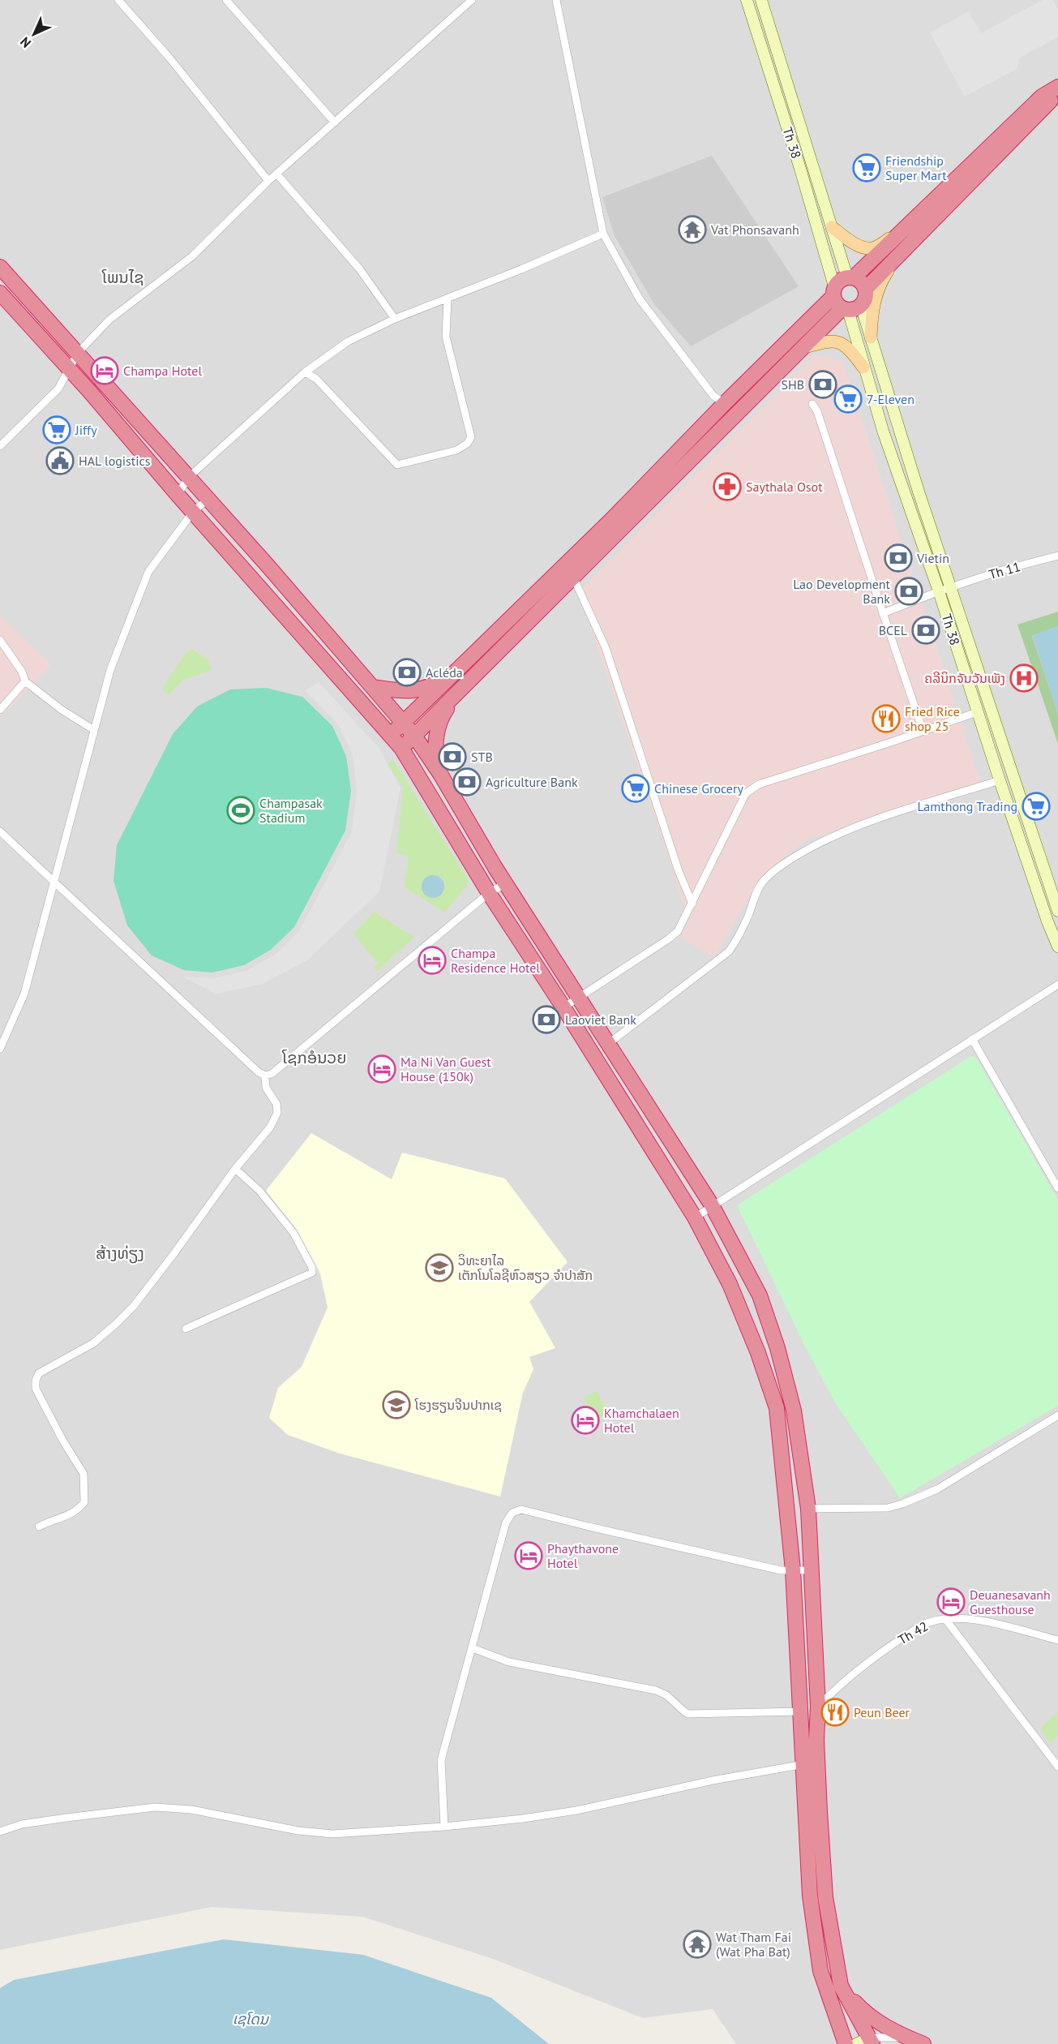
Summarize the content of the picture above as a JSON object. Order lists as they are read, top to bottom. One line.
{"streets":{"street":["Th 38","Th 11","Th 42"]},"crossings":[["Th 38","Th 11"]],"districts":["ໂພນໄຊ","ໂຊກອໍນວຍ","ສ້າງທ່ຽງ"],"water":["ເຊໂດນ"],"places":{"supermarket":["Friendship Super Mart","7-Eleven","Jiffy","Chinese Grocery","Lamthong Trading"],"temple":["Vat Phonsavanh","Wat Tham Fai (Wat Pha Bat)"],"hotel":["Champa Hotel","Champa Residence Hotel","Ma Ni Van Guest House (150k)","Khamchalaen Hotel","Phaythavone Hotel","Deuanesavanh Guesthouse"],"bank":["SHB","Vietin","Lao Development Bank","BCEL","Acléda","STB","Agriculture Bank","Laoviet Bank"],"public building":["HAL logistics"],"pharmacy":["Saythala Osot"],"hospital":["ຄລີນິກຈັນວັນເພັງ"],"restaurant":["Fried Rice shop 25","Peun Beer"],"sports":["Champasak Stadium"],"school or university":["ວິທະຍາໄລ ເຕັກໂນໂລຊີຫົວສຽວ ຈຳປາສັກ","ໂຮງຮຽນຈີນປາກເຊ"]},"north":"bottom left"}
